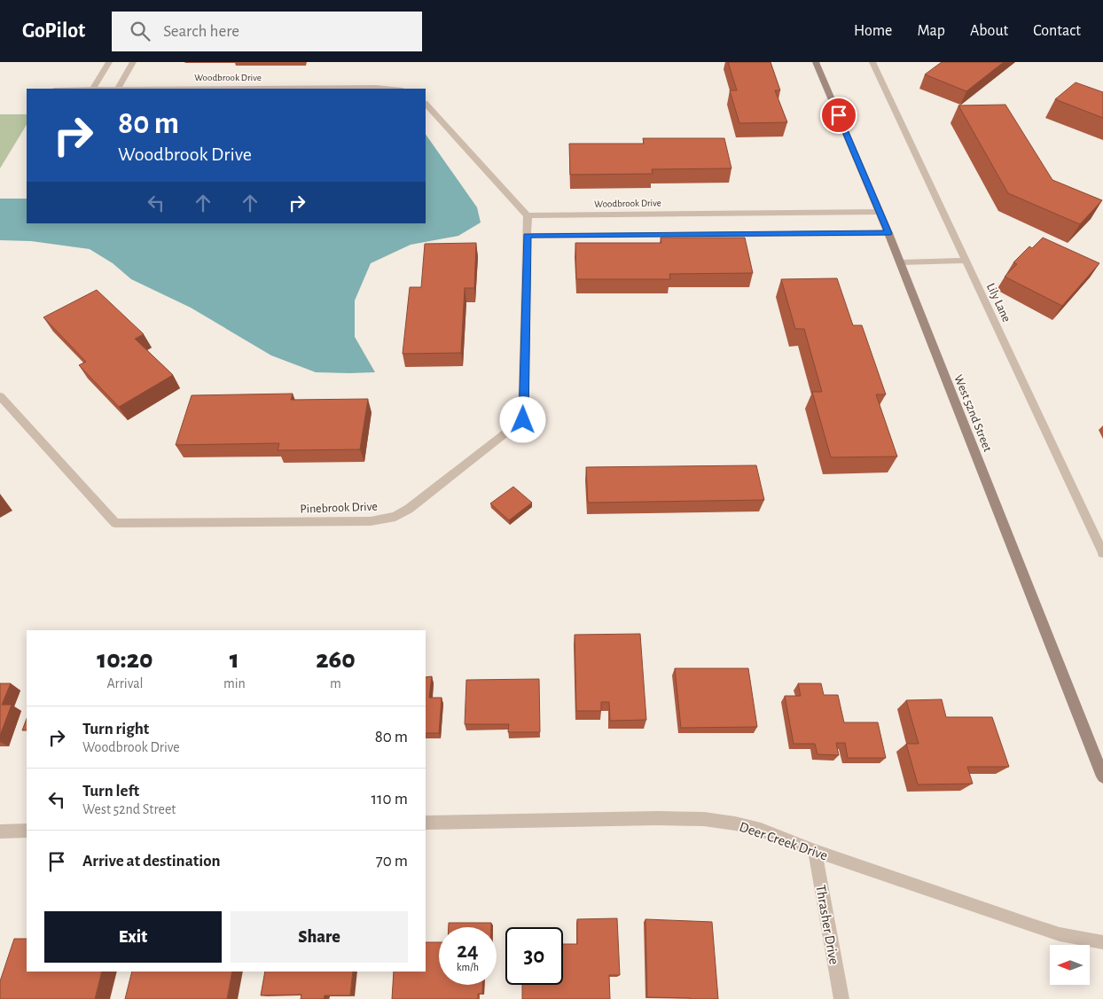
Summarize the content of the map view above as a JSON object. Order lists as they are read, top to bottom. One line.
{"streets":{"street":["Woodbrook Drive","Lily Lane","West 52nd Street","Pinebrook Drive","Deer Creek Drive","Thrasher Drive"]},"crossings":[["Woodbrook Drive","West 52nd Street"],["Woodbrook Drive","Pinebrook Drive"],["Deer Creek Drive","Thrasher Drive"]],"north":"left","page":{"header":"GoPilot","search":"Search here","nav":["Home","Map","About","Contact"],"turn":["80 m","Woodbrook Drive"],"eta":["10:20","Arrival","1","min","260","m"],"list":[{"name":"Turn right","note":"Woodbrook Drive","value":"80 m"},{"name":"Turn left","note":"West 52nd Street","value":"110 m"},{"name":"Arrive at destination","value":"70 m"}],"buttons":["Exit","Share"],"speed":"24 km/h","limit":"30"}}
